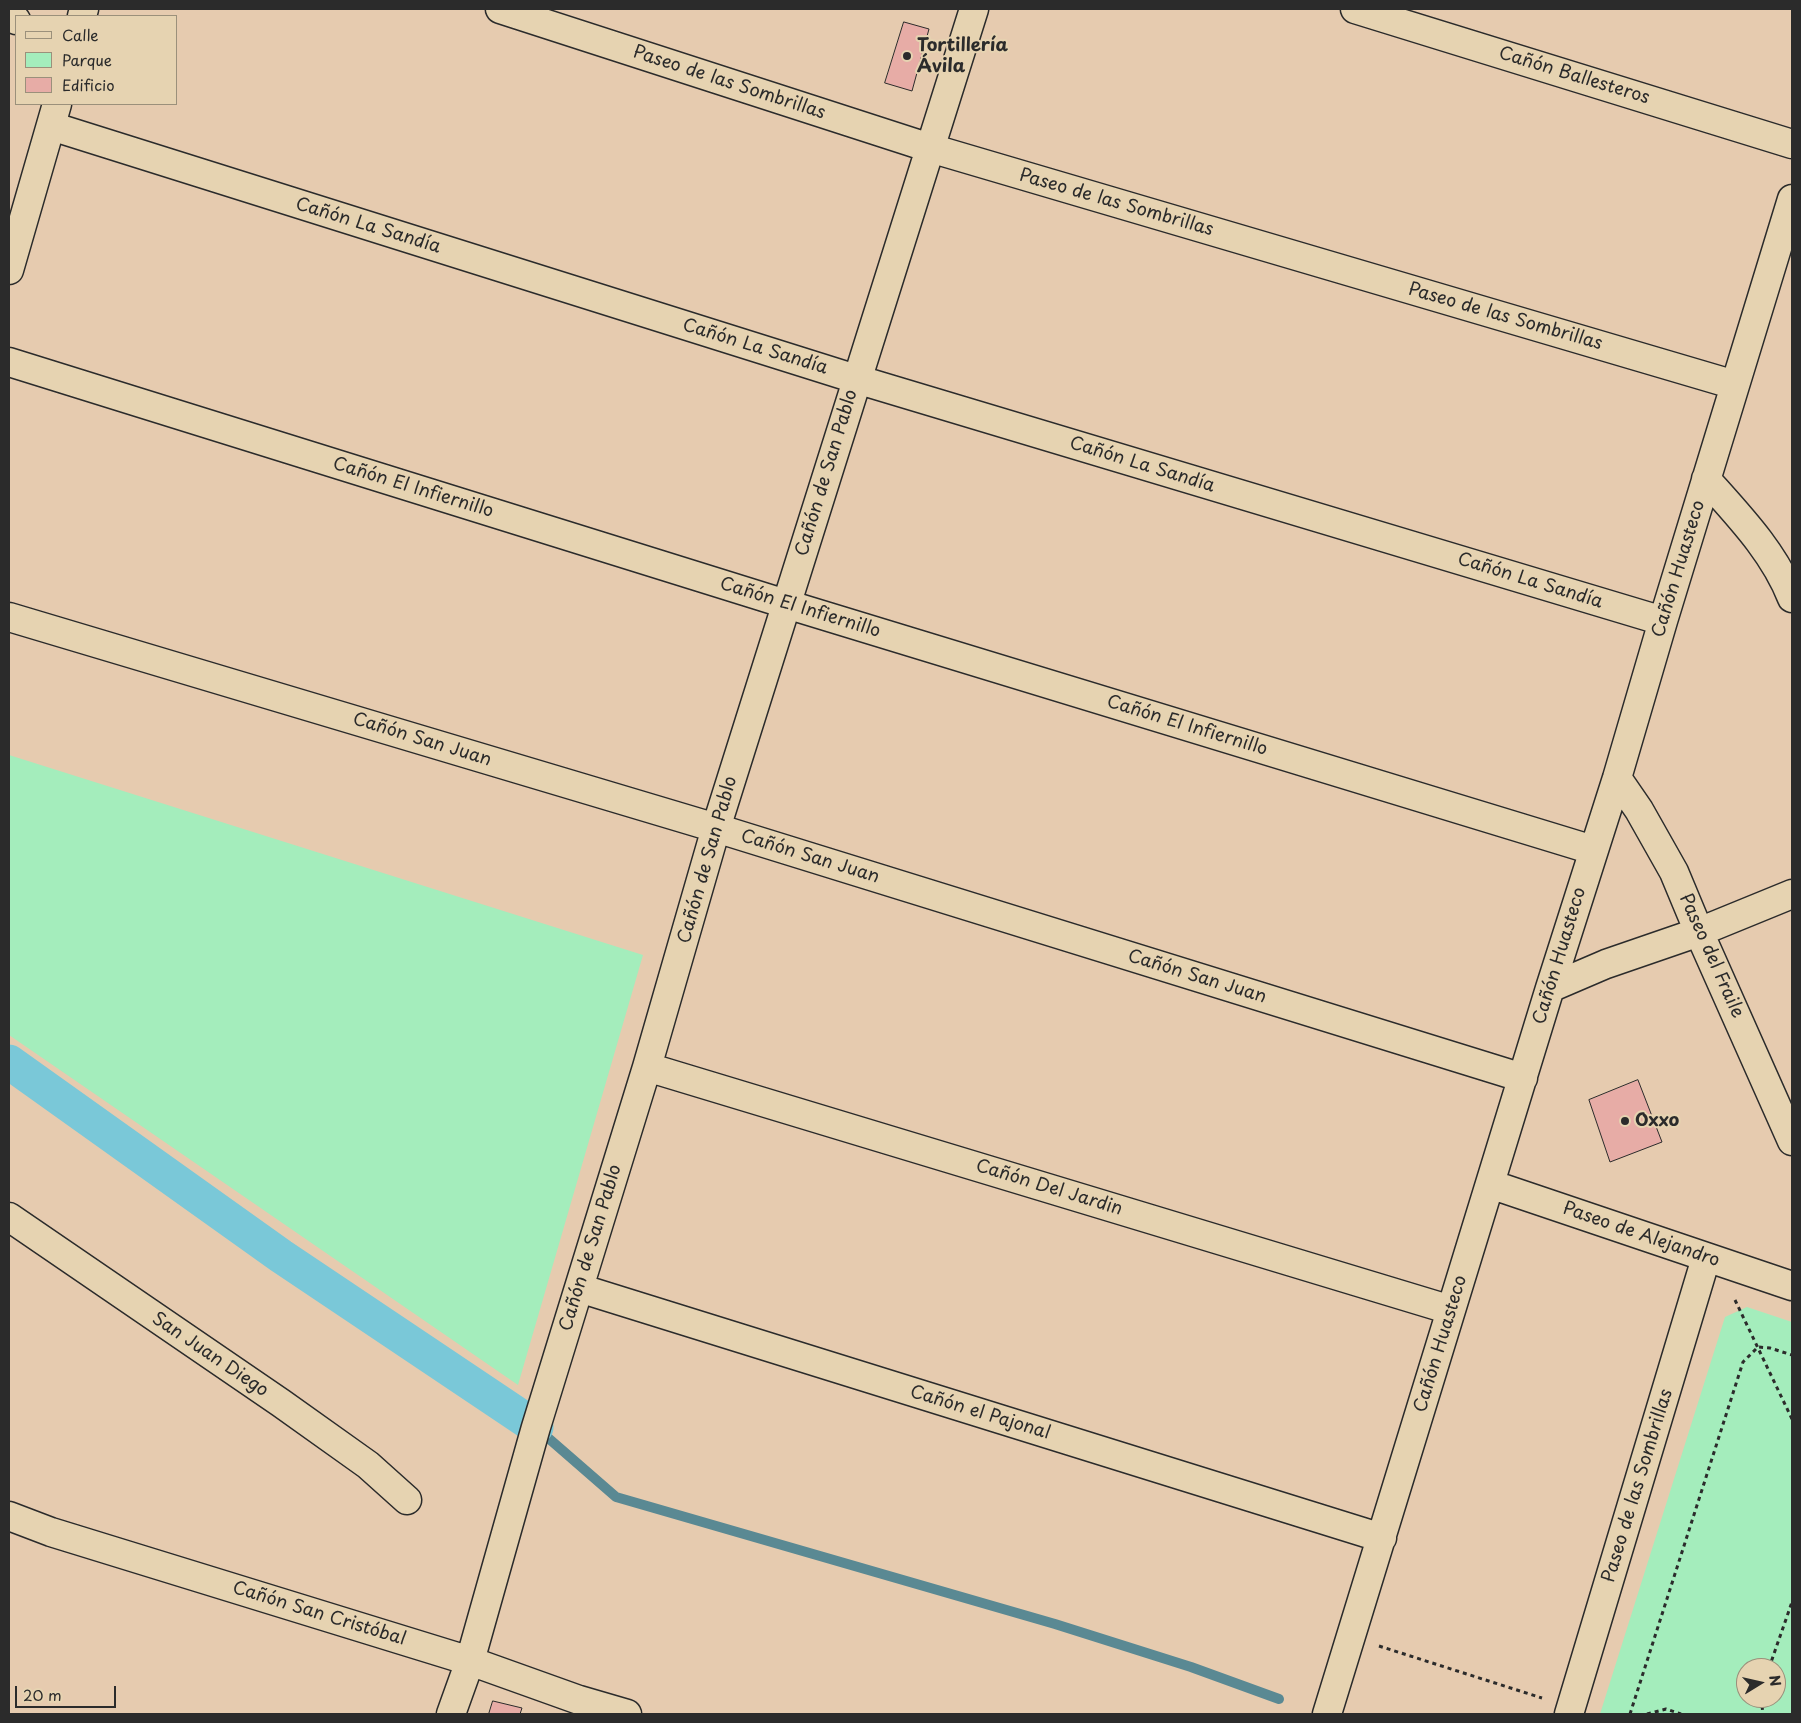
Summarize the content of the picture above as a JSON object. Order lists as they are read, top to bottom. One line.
{"streets":{"street":["Cañón Ballesteros","Paseo de las Sombrillas","Cañón La Sandía","Cañón de San Pablo","Cañón El Infiernillo","Cañón Huasteco","Cañón San Juan","Paseo del Fraile","Cañón Del Jardin","Paseo de Alejandro","San Juan Diego","Cañón el Pajonal","Cañón San Cristóbal"]},"crossings":[["Paseo de las Sombrillas","Cañón de San Pablo"],["Paseo de las Sombrillas","Cañón Huasteco"],["Paseo de las Sombrillas","Paseo de Alejandro"],["Cañón La Sandía","Cañón de San Pablo"],["Cañón La Sandía","Cañón Huasteco"],["Cañón de San Pablo","Cañón El Infiernillo"],["Cañón de San Pablo","Cañón San Juan"],["Cañón de San Pablo","Cañón Del Jardin"],["Cañón de San Pablo","Cañón el Pajonal"],["Cañón de San Pablo","Cañón San Cristóbal"],["Cañón El Infiernillo","Cañón Huasteco"],["Cañón Huasteco","Cañón San Juan"],["Cañón Huasteco","Paseo del Fraile"],["Cañón Huasteco","Cañón Del Jardin"],["Cañón Huasteco","Paseo de Alejandro"],["Cañón Huasteco","Cañón el Pajonal"]],"places":["Tortillería Ávila","Oxxo"],"legend":["Calle","Parque","Edificio"],"scale_bar":"20 m","north":"right"}
